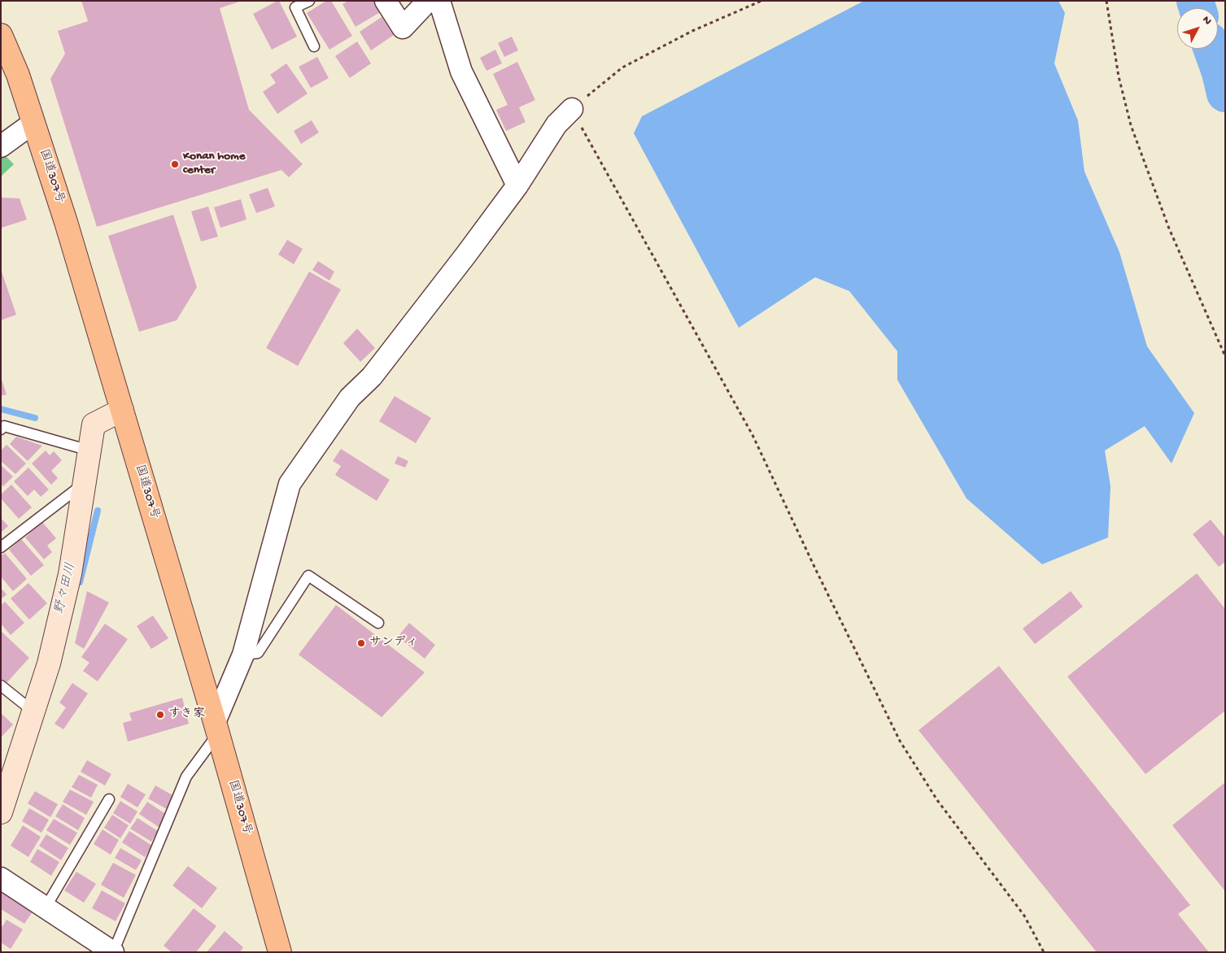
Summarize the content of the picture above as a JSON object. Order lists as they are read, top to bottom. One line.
{"streets":{"highway":["国道307号"]},"water":["野々田川"],"places":["Konan home center","サンディ","すき家"],"north":"top right"}
